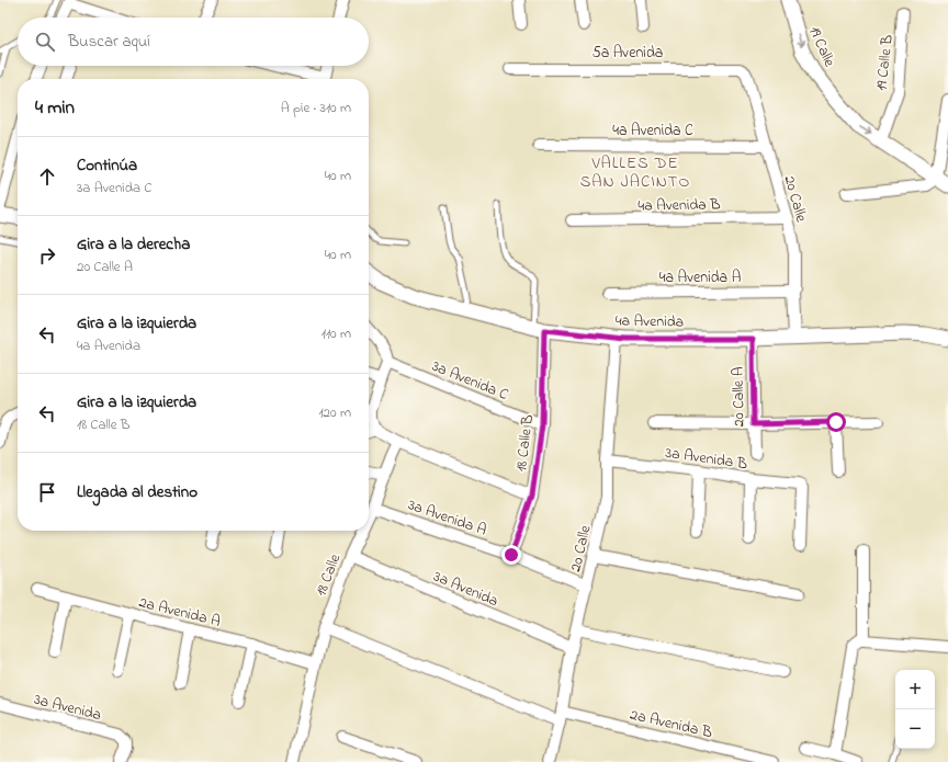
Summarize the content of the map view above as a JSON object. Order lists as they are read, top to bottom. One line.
{"streets":{"street":["19 Calle","5a Avenida","19 Calle B","4a Avenida C","20 Calle","4a Avenida B","4a Avenida A","4a Avenida","3a Avenida C","20 Calle A","18 Calle B","3a Avenida B","3a Avenida A","18 Calle","3a Avenida","2a Avenida A","2a Avenida B"]},"crossings":[["19 Calle","19 Calle B"],["5a Avenida","20 Calle"],["4a Avenida C","20 Calle"],["20 Calle","4a Avenida B"],["20 Calle","4a Avenida A"],["20 Calle","4a Avenida"],["20 Calle","3a Avenida B"],["20 Calle","3a Avenida A"],["20 Calle","3a Avenida"],["20 Calle","2a Avenida B"],["4a Avenida","20 Calle A"],["4a Avenida","18 Calle B"],["3a Avenida C","18 Calle B"],["18 Calle B","3a Avenida A"],["3a Avenida A","18 Calle"],["18 Calle","3a Avenida"],["18 Calle","2a Avenida A"],["18 Calle","2a Avenida B"]],"one_way":["19 Calle"],"districts":["VALLES DE SAN JACINTO"],"page":{"search":"Buscar aquí","heading":["4 min","A pie · 310 m"],"list":[["Continúa","3a Avenida C","40 m"],["Gira a la derecha","20 Calle A","40 m"],["Gira a la izquierda","4a Avenida","110 m"],["Gira a la izquierda","18 Calle B","120 m"],"Llegada al destino"],"map_buttons":["+","−"]}}
